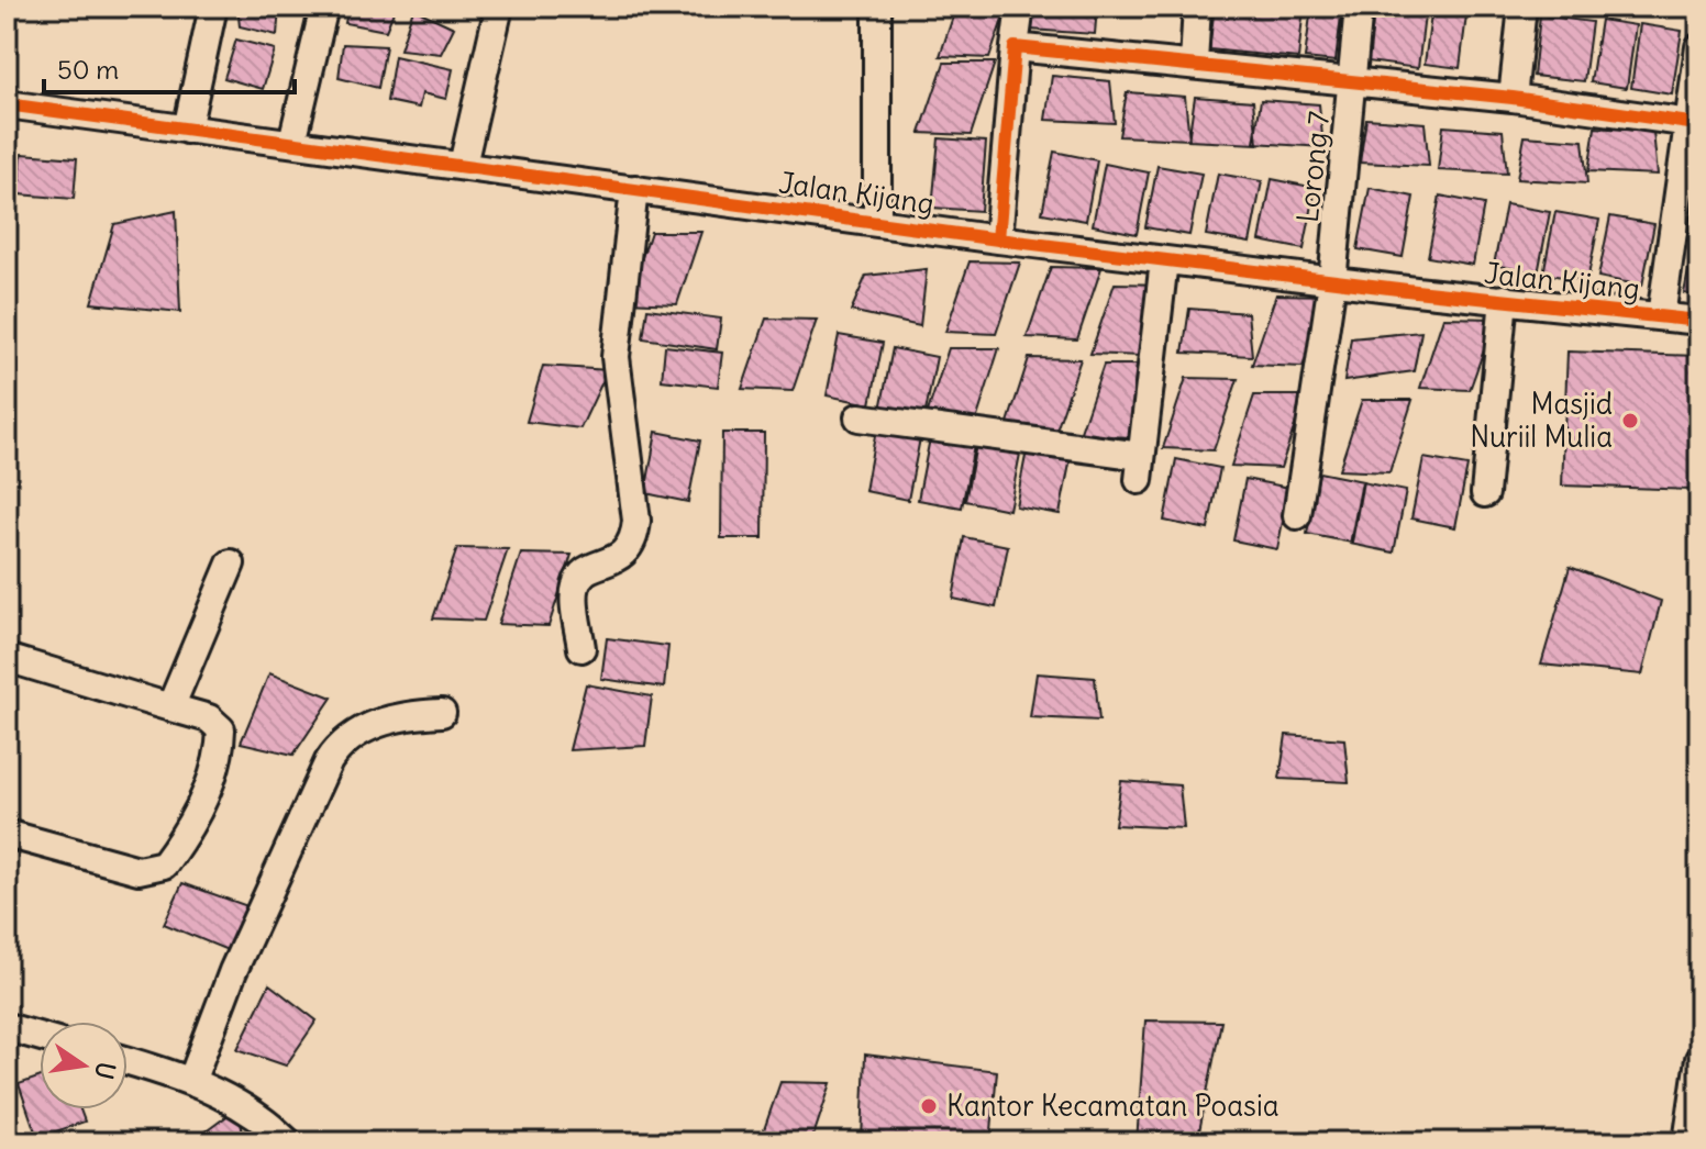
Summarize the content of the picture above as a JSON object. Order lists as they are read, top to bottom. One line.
{"streets":{"street":["Lorong 7","Jalan Kijang"]},"crossings":[["Lorong 7","Jalan Kijang"]],"places":["Masjid Nuriil Mulia","Kantor Kecamatan Poasia"],"scale_bar":"50 m","north":"right"}
